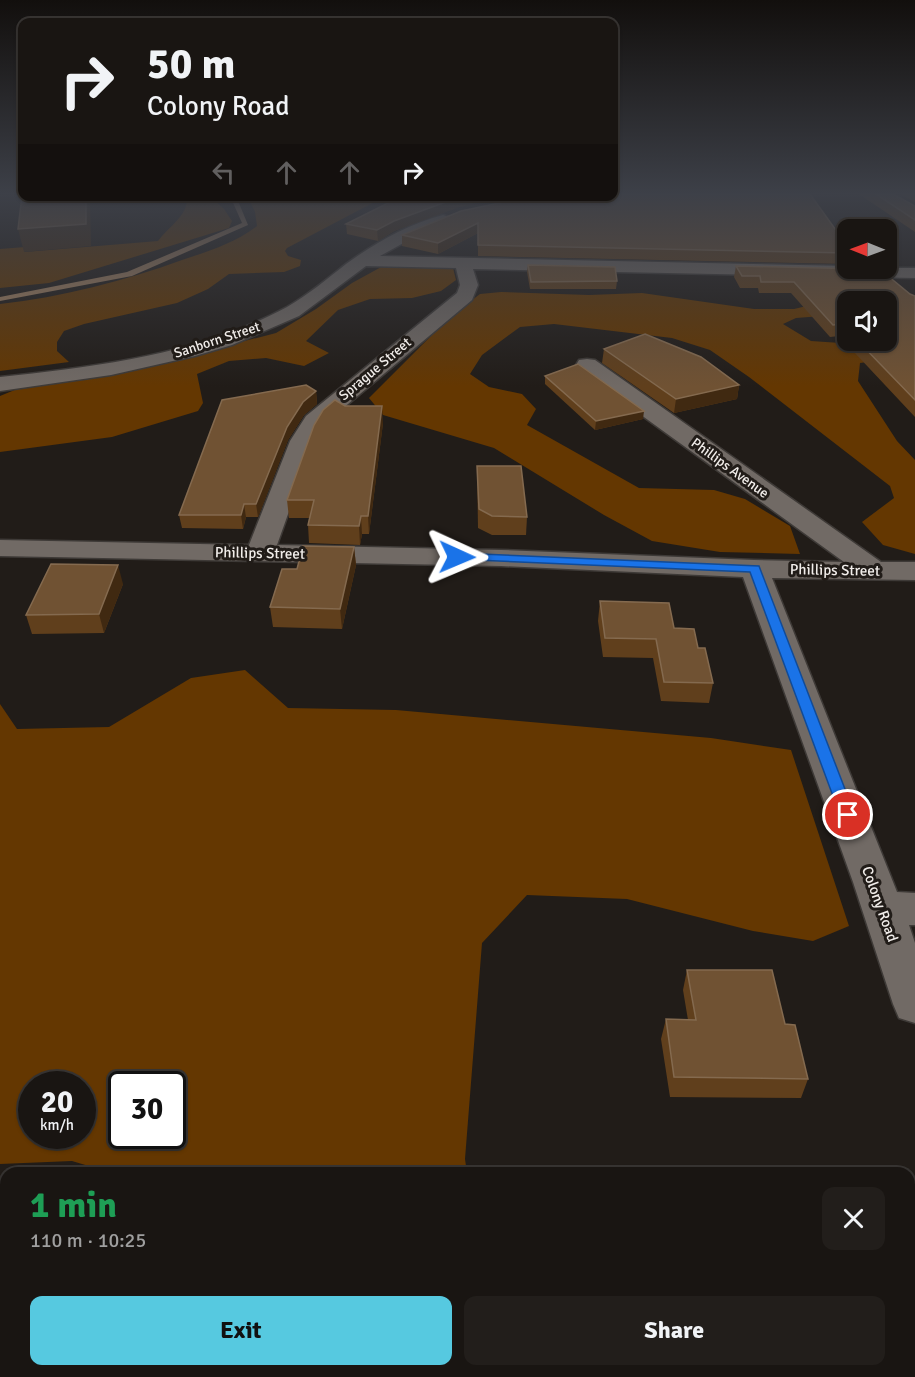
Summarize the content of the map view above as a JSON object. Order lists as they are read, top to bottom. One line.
{"streets":{"street":["Sanborn Street","Sprague Street","Phillips Avenue","Phillips Street","Colony Road"]},"crossings":[["Sprague Street","Phillips Street"],["Phillips Avenue","Phillips Street"],["Phillips Street","Colony Road"]],"north":"left","page":{"turn":["50 m","Colony Road"],"speed":"20 km/h","limit":"30","heading":["1 min","110 m · 10:25"],"buttons":["Exit","Share"]}}
